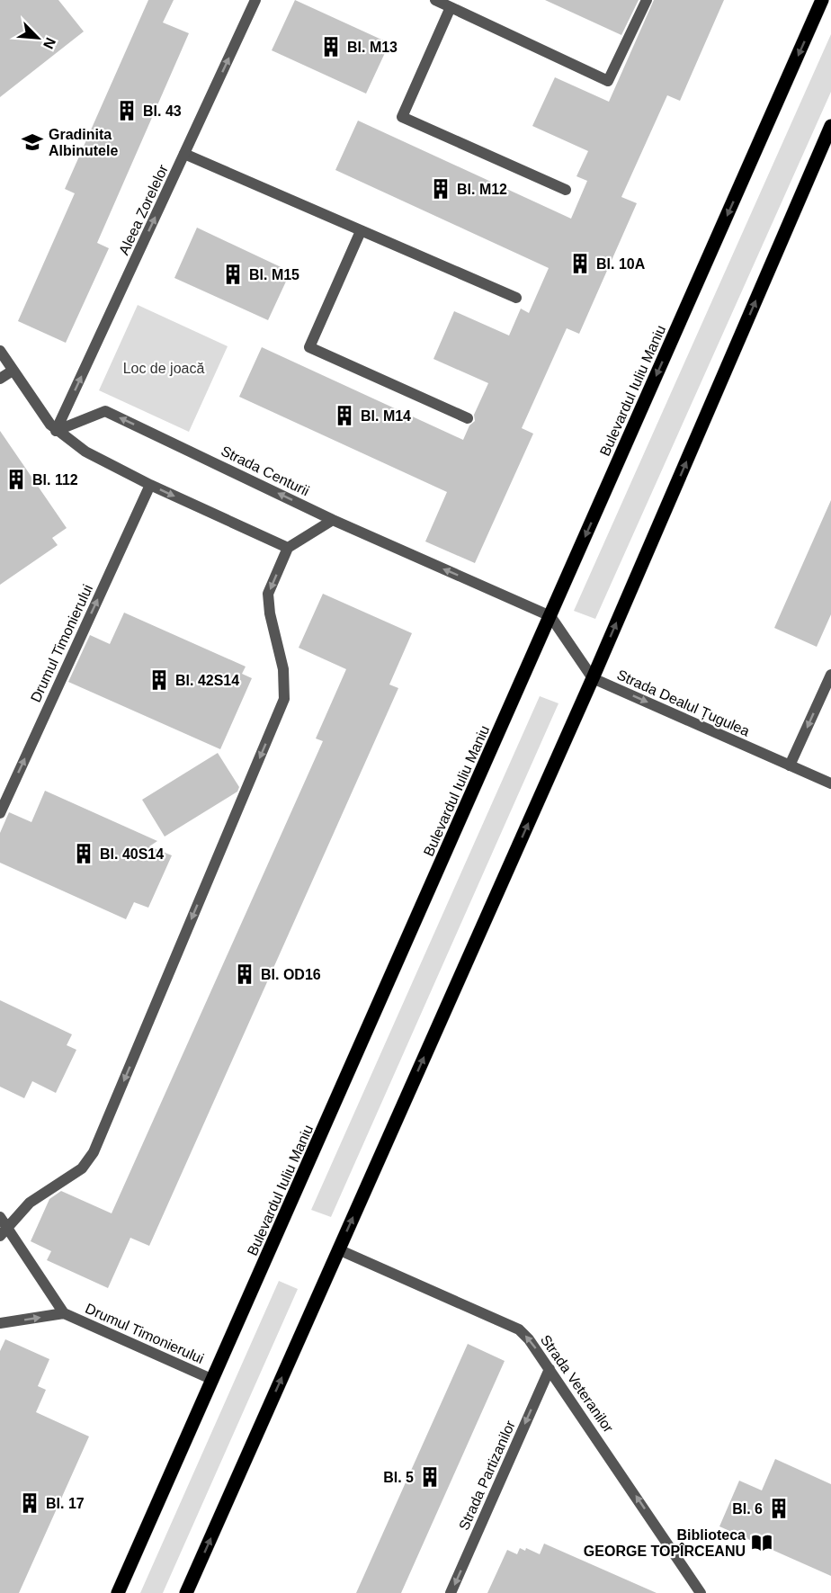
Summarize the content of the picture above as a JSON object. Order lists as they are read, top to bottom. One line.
{"streets":{"main road":["Bulevardul Iuliu Maniu"],"street":["Aleea Zorelelor","Strada Centurii","Drumul Timonierului","Strada Dealul Țugulea","Strada Veteranilor","Strada Partizanilor"]},"crossings":[["Aleea Zorelelor","Strada Centurii"],["Bulevardul Iuliu Maniu","Strada Centurii"],["Bulevardul Iuliu Maniu","Drumul Timonierului"],["Bulevardul Iuliu Maniu","Strada Dealul Țugulea"],["Strada Centurii","Strada Dealul Țugulea"],["Strada Veteranilor","Strada Partizanilor"]],"one_way":["Aleea Zorelelor","Drumul Timonierului","Strada Dealul Țugulea","Strada Veteranilor","Strada Partizanilor"],"parks":["Loc de joacă"],"places":{"building":["Bl. M13","Bl. 43","Bl. M12","Bl. 10A","Bl. M15","Bl. M14","Bl. 112","Bl. 42S14","Bl. 40S14","Bl. OD16","Bl. 5","Bl. 17","Bl. 6"],"school or university":["Gradinita Albinutele"],"library":["Biblioteca GEORGE TOPÎRCEANU"]},"north":"bottom right"}
